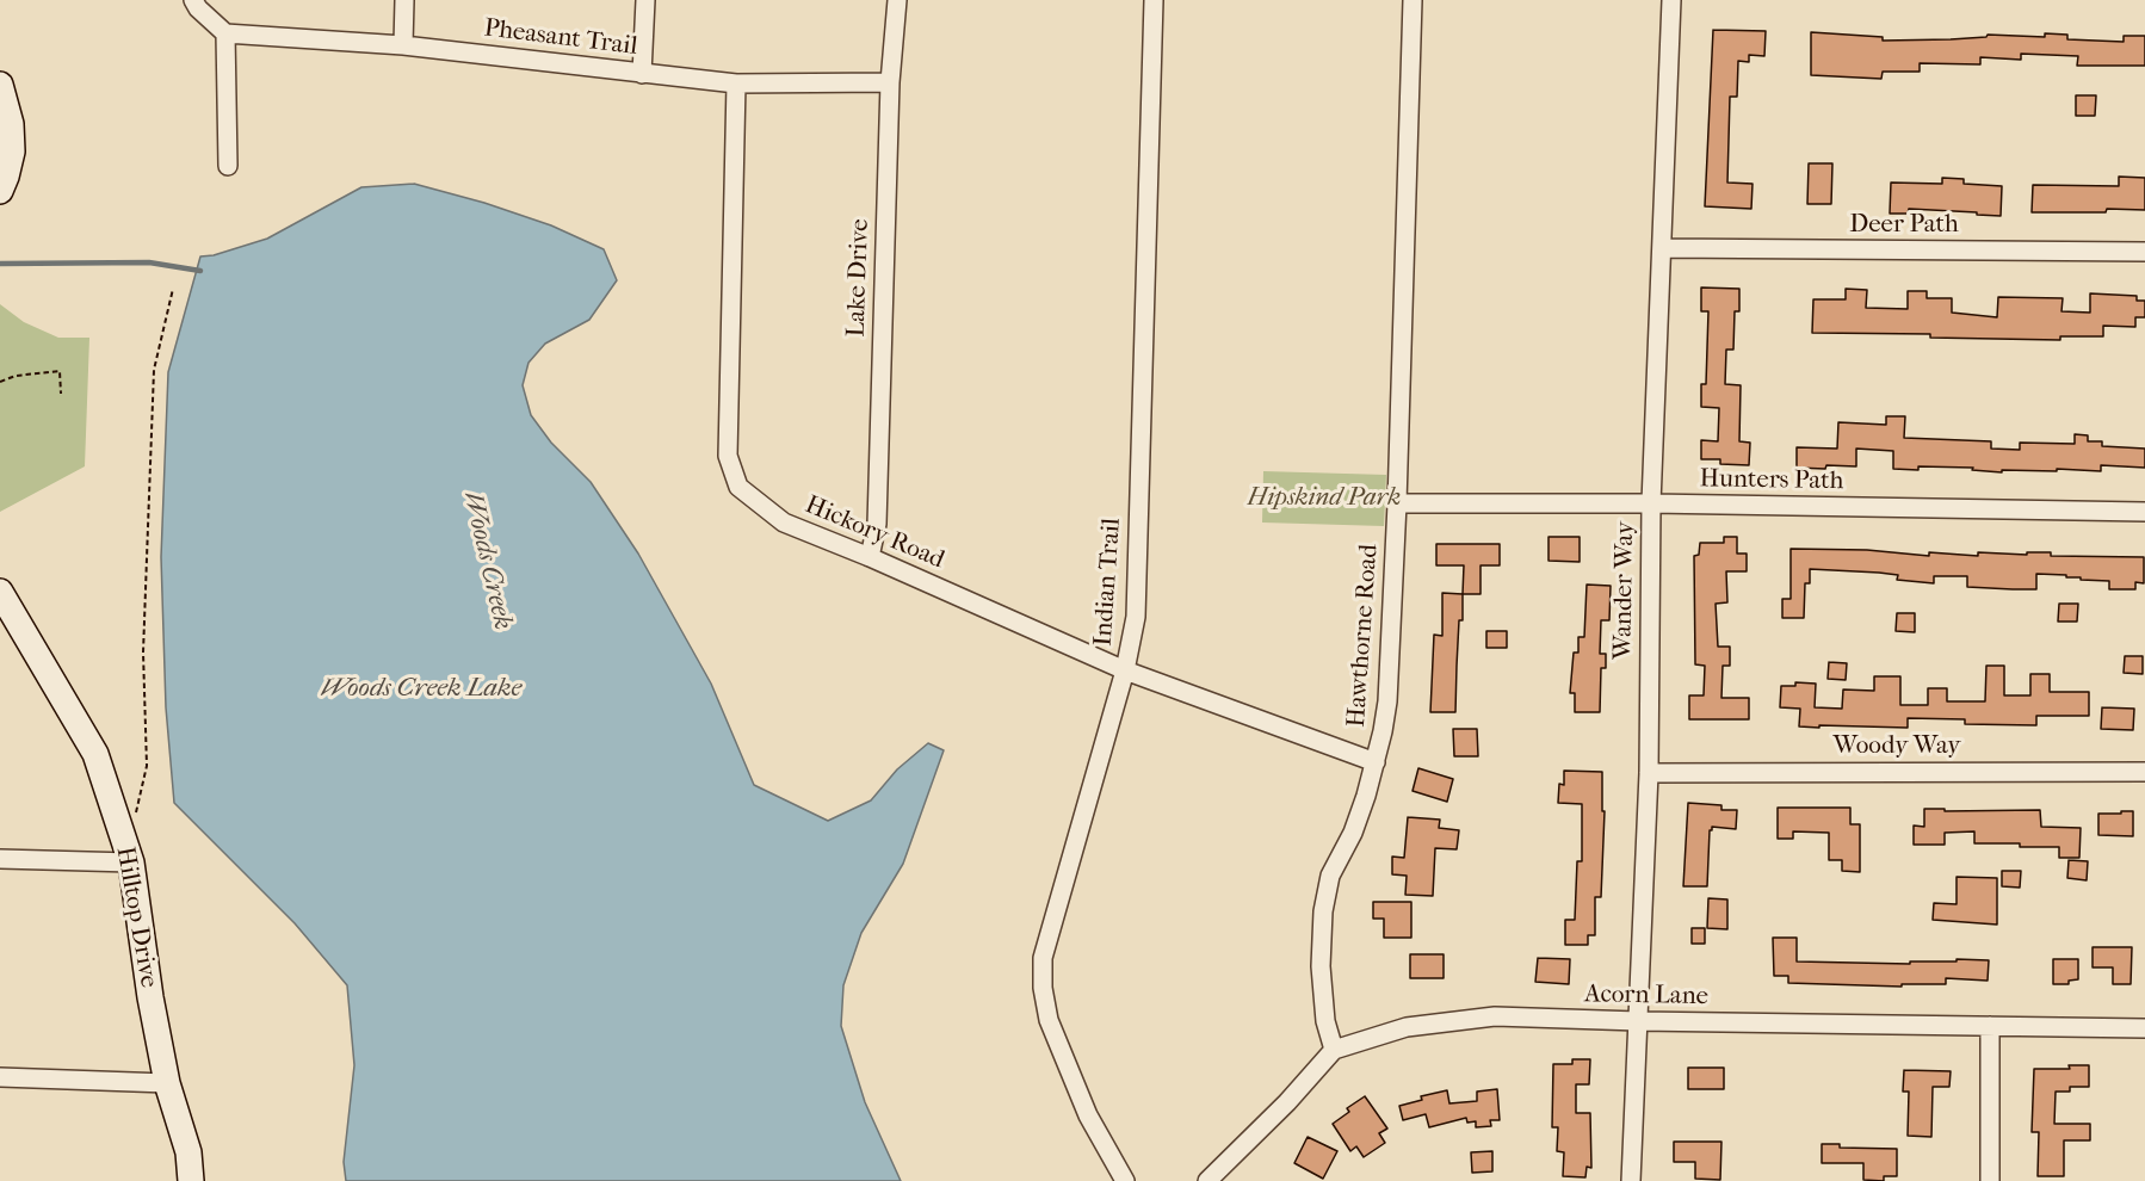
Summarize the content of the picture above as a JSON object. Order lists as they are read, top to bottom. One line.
{"streets":{"street":["Pheasant Trail","Deer Path","Lake Drive","Hunters Path","Hickory Road","Indian Trail","Wander Way","Hawthorne Road","Woody Way","Hilltop Drive","Acorn Lane"]},"crossings":[["Pheasant Trail","Lake Drive"],["Pheasant Trail","Hickory Road"],["Deer Path","Wander Way"],["Lake Drive","Hickory Road"],["Hunters Path","Wander Way"],["Hunters Path","Hawthorne Road"],["Hickory Road","Indian Trail"],["Hickory Road","Hawthorne Road"],["Wander Way","Woody Way"],["Wander Way","Acorn Lane"],["Hawthorne Road","Acorn Lane"]],"water":["Woods Creek","Woods Creek Lake"],"parks":["Hipskind Park"]}
